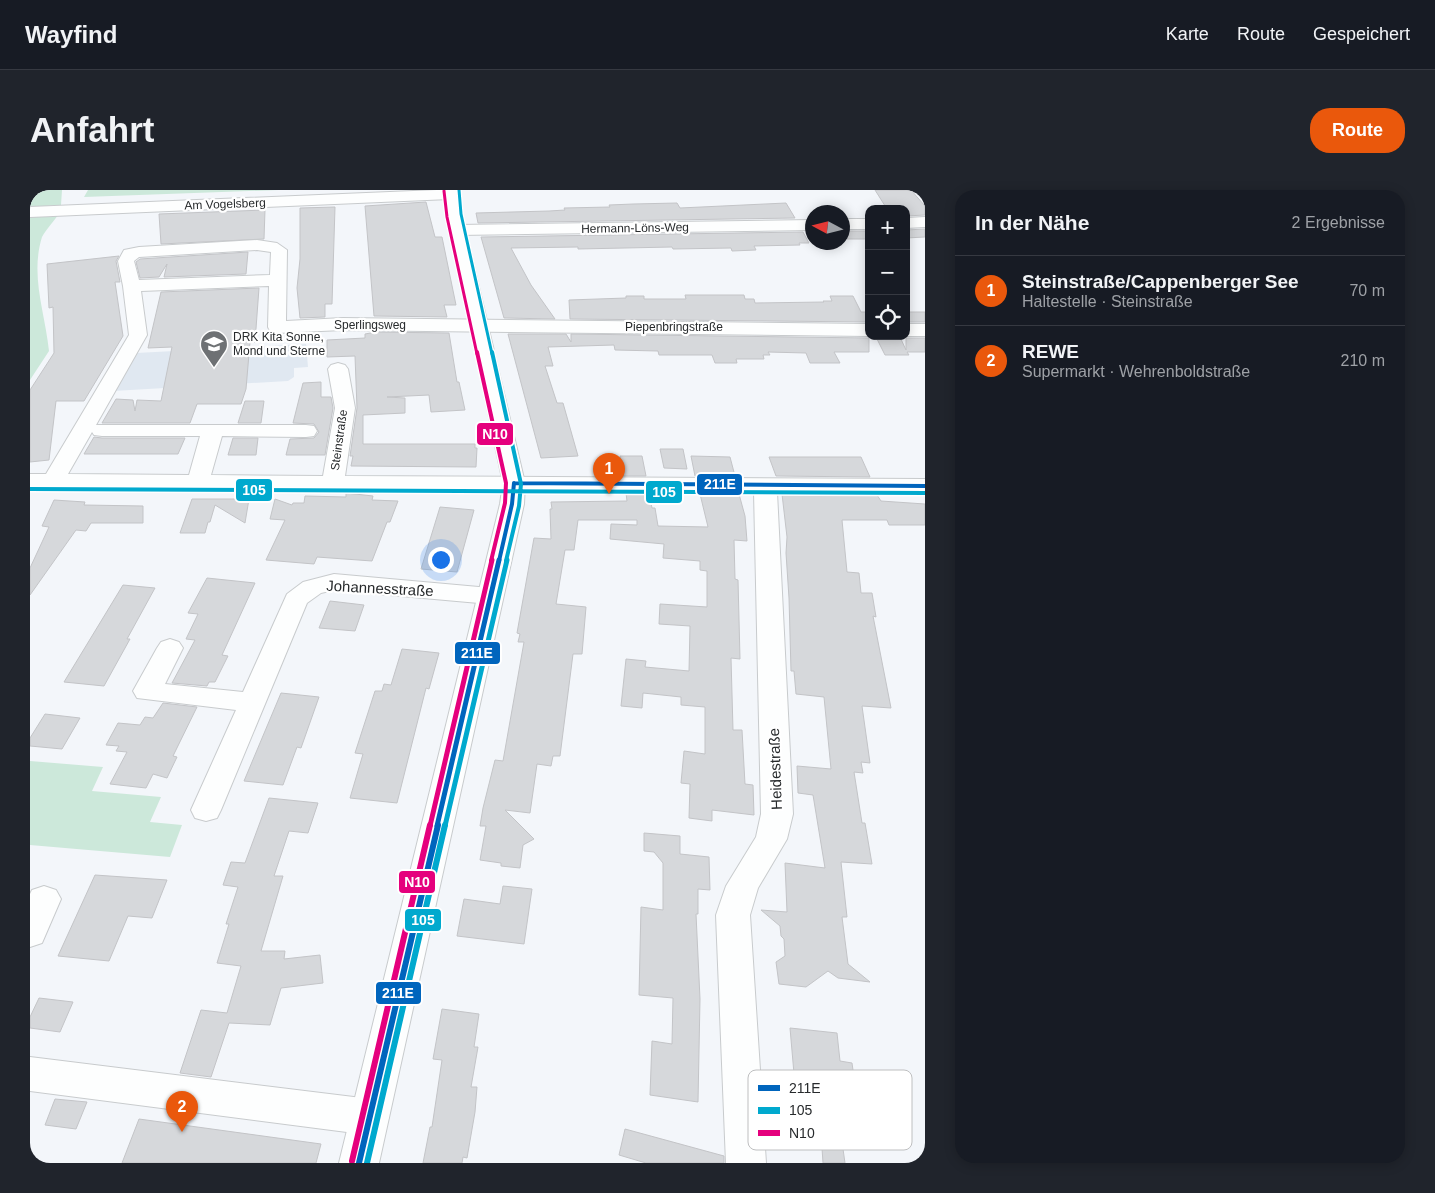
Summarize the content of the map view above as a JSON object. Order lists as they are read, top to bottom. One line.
{"streets":{"street":["Am Vogelsberg","Hermann-Löns-Weg","Sperlingsweg","Piepenbringstraße","Steinstraße","Johannesstraße","Heidestraße"]},"crossings":[["Sperlingsweg","Piepenbringstraße"],["Sperlingsweg","Steinstraße"],["Steinstraße","Heidestraße"]],"places":{"school or university":["DRK Kita Sonne, Mond und Sterne"]},"lines":["transit line 105","transit line N10","transit line 211E"],"legend":["211E","105","N10"],"north":"left","page":{"header":"Wayfind","nav":["Karte","Route","Gespeichert"],"buttons":"Route","title":"Anfahrt","heading":["In der Nähe","2 Ergebnisse"],"map_buttons":["+","−"],"list":[{"mark":"1","name":"Steinstraße/Cappenberger See","note":"Haltestelle · Steinstraße","value":"70 m"},{"mark":"2","name":"REWE","note":"Supermarkt · Wehrenboldstraße","value":"210 m"}],"pins":["1","2"]}}
